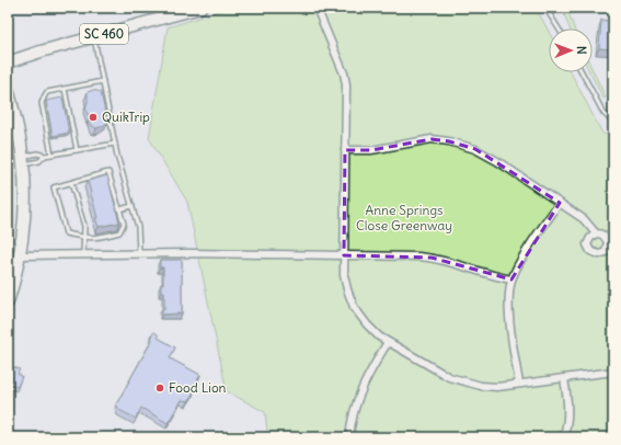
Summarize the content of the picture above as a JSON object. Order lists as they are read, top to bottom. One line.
{"streets":{"main road":["SC 460"]},"parks":["Anne Springs Close Greenway"],"places":["QuikTrip","Food Lion"],"north":"right"}
